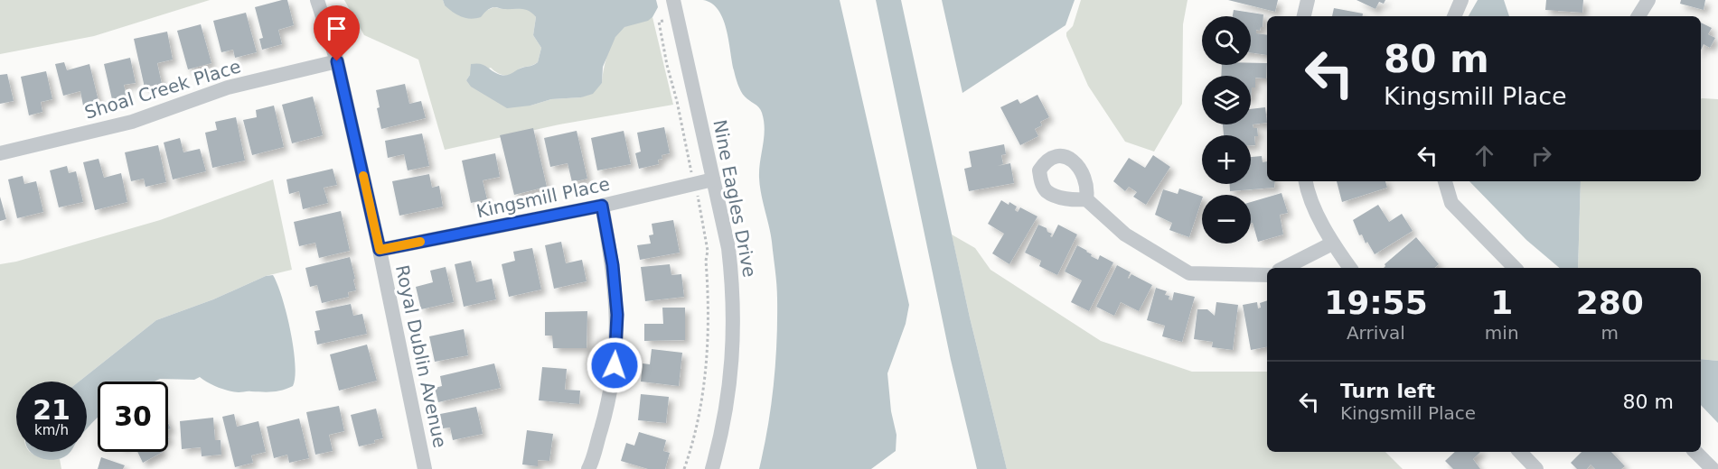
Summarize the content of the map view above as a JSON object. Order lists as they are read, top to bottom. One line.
{"streets":{"street":["Shoal Creek Place","Kingsmill Place","Nine Eagles Drive","Royal Dublin Avenue"]},"crossings":[["Shoal Creek Place","Royal Dublin Avenue"],["Kingsmill Place","Nine Eagles Drive"],["Kingsmill Place","Royal Dublin Avenue"]],"page":{"map_buttons":["+","−"],"turn":["80 m","Kingsmill Place"],"eta":["19:55","Arrival","1","min","280","m"],"list":[{"name":"Turn left","note":"Kingsmill Place","value":"80 m"}],"speed":"21 km/h","limit":"30"}}
